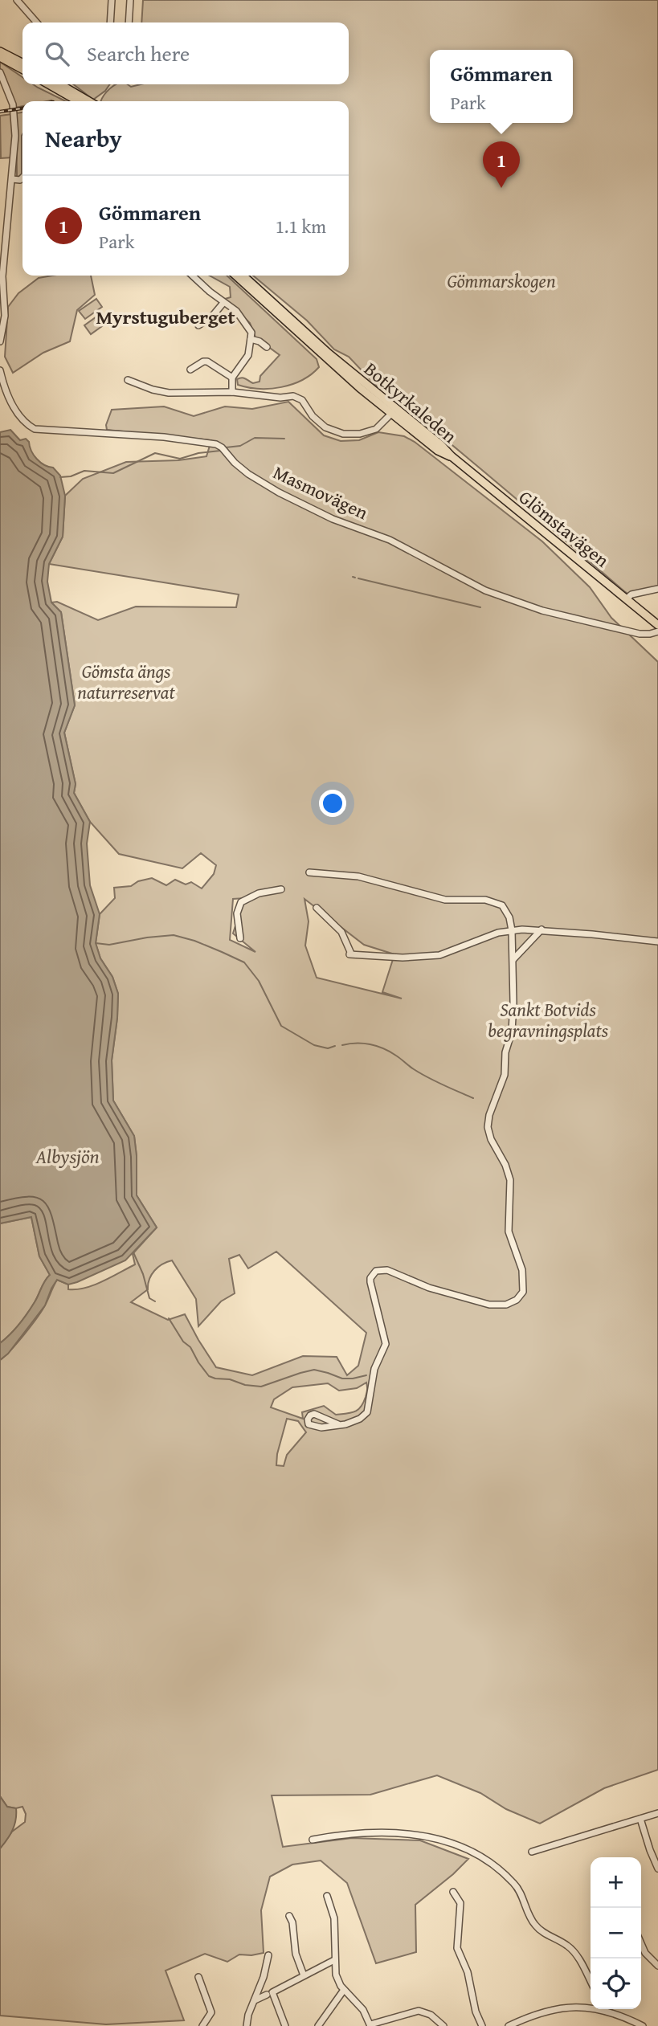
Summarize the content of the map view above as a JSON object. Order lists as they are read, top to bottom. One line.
{"streets":{"main road":["Botkyrkaleden","Glömstavägen"],"street":["Masmovägen"]},"crossings":[["Botkyrkaleden","Glömstavägen"]],"districts":["Myrstuguberget"],"water":["Albysjön"],"parks":["Gömmarskogen","Gömsta ängs naturreservat","Sankt Botvids begravningsplats"],"page":{"search":"Search here","popup":["Gömmaren","Park"],"heading":"Nearby","pins":"1","list":[{"mark":"1","name":"Gömmaren","note":"Park","value":"1.1 km"}],"map_buttons":["+","−"]}}
